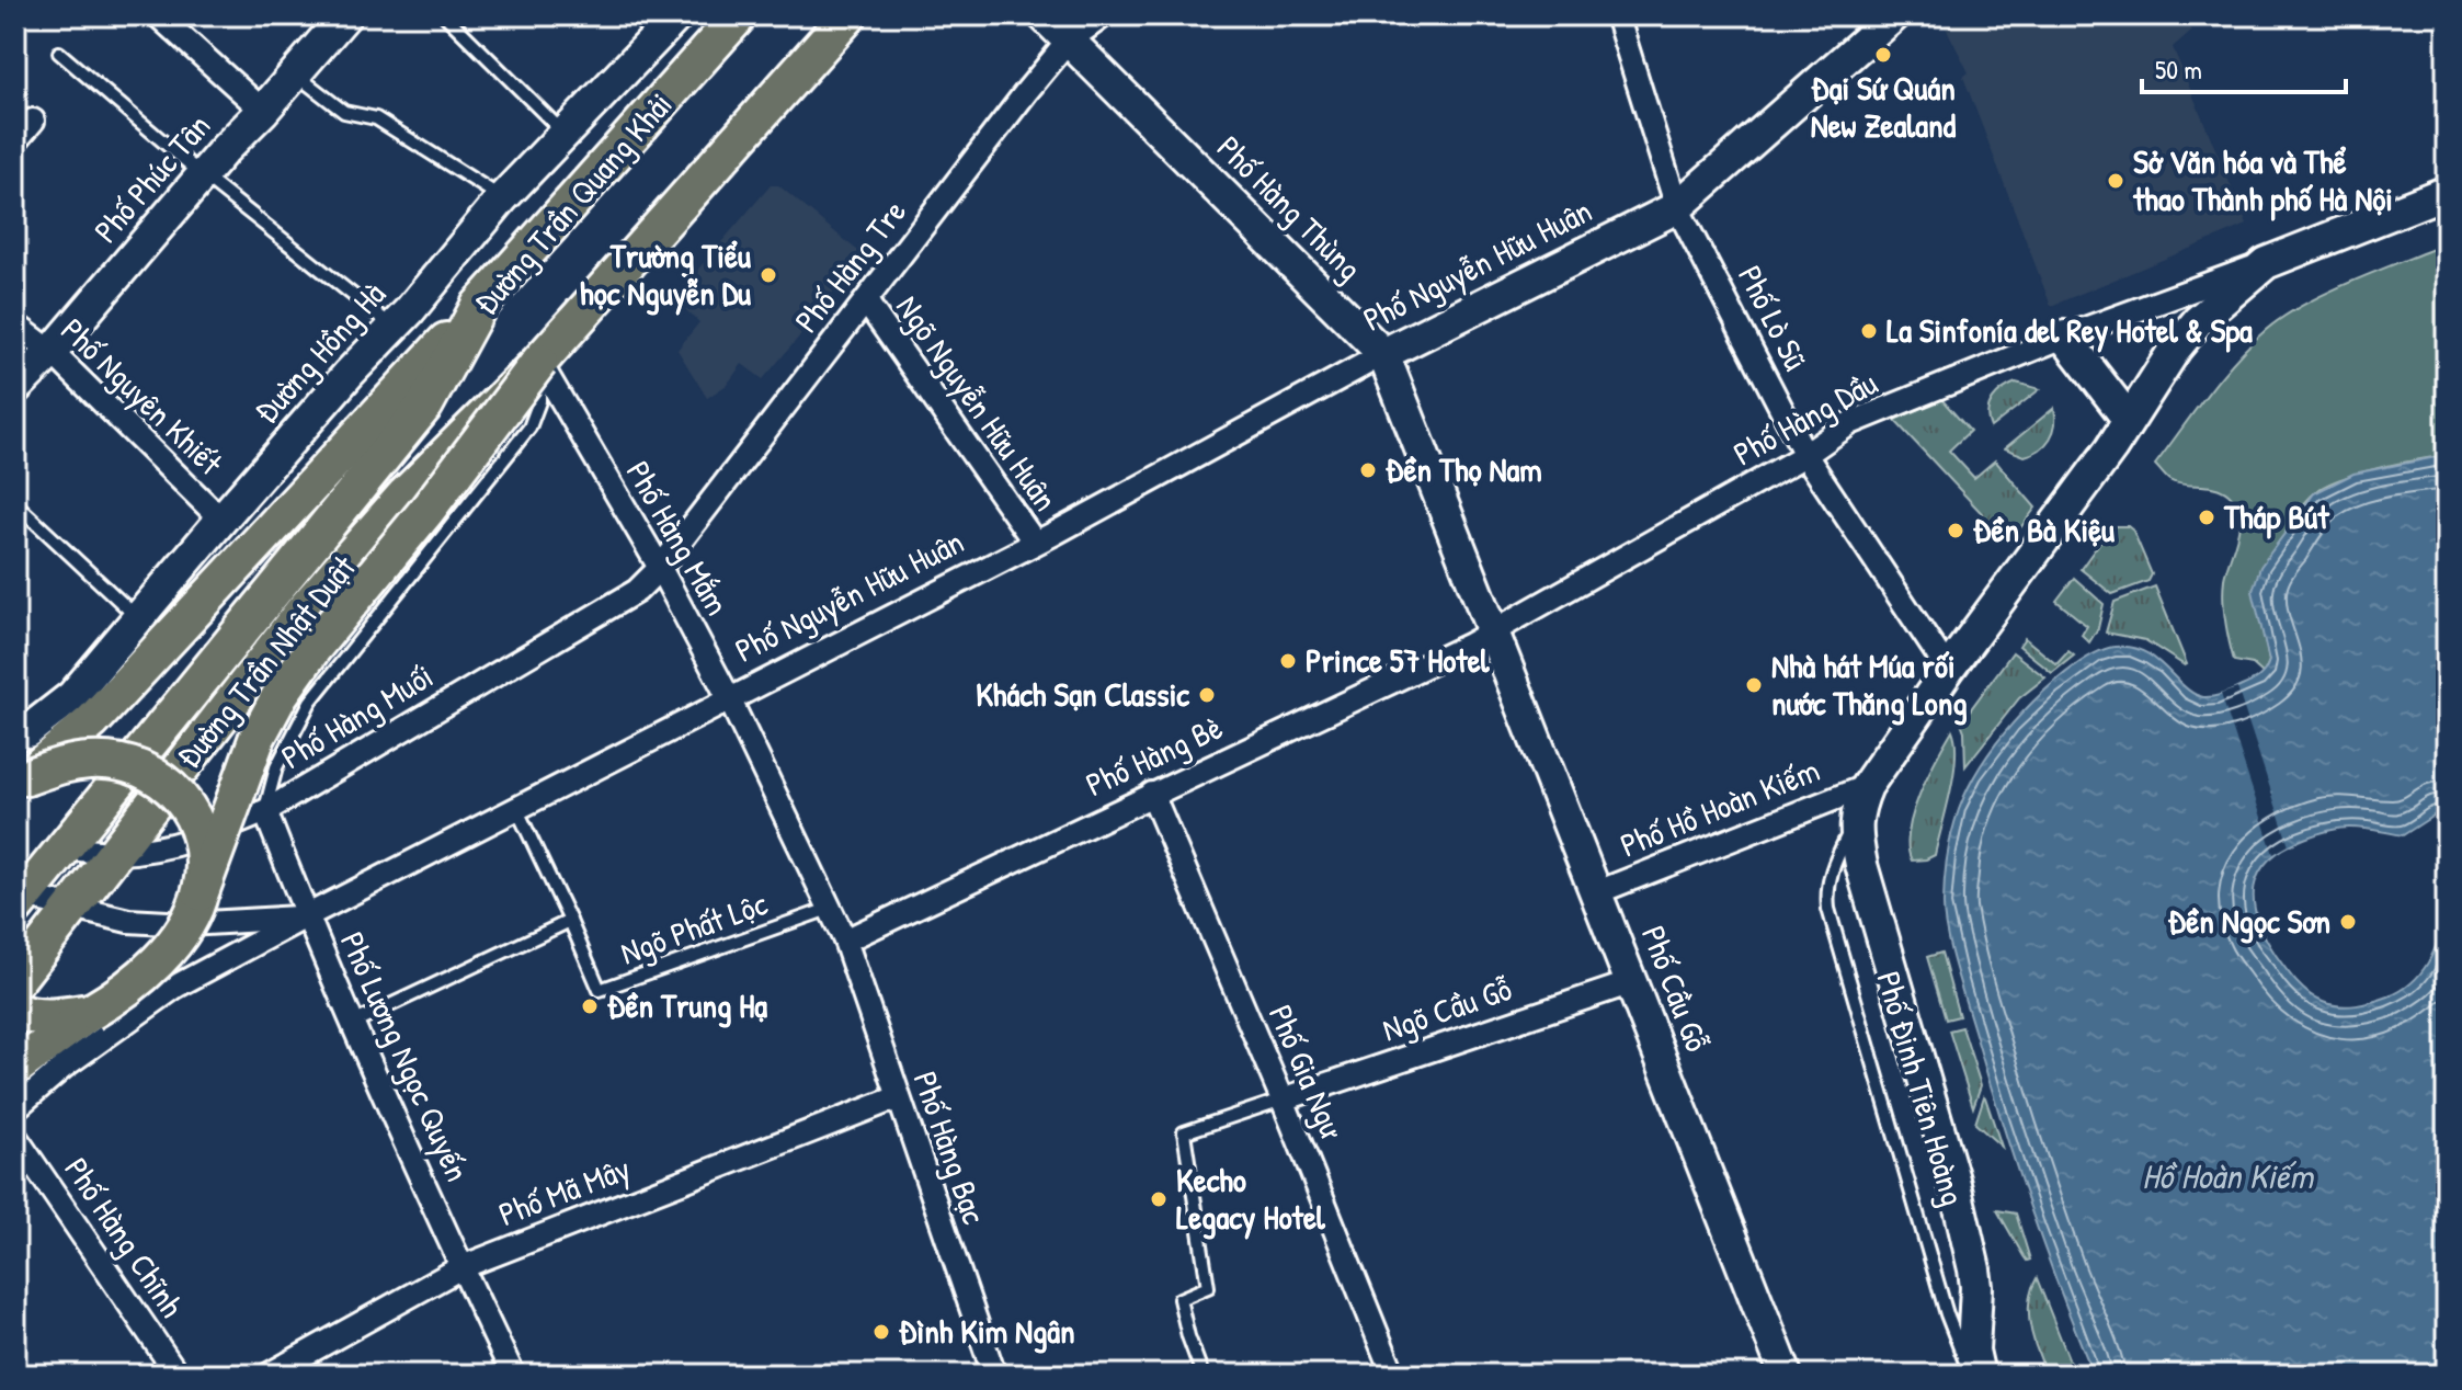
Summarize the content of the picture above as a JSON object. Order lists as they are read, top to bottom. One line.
{"streets":{"main road":["Đường Trần Quang Khải","Đường Trần Nhật Duật"],"street":["Phố Phúc Tân","Phố Hàng Thùng","Phố Nguyễn Hữu Huân","Phố Hàng Tre","Phố Lò Sũ","Đường Hồng Hà","Phố Nguyên Khiết","Ngõ Nguyễn Hữu Huân","Phố Hàng Dầu","Phố Hàng Mắm","Phố Hàng Muối","Phố Hàng Bè","Phố Hồ Hoàn Kiếm","Phố Cầu Gỗ","Ngõ Cầu Gỗ","Phố Lương Ngọc Quyến","Phố Gia Ngư","Phố Đinh Tiên Hoàng","Phố Hàng Bạc","Phố Mã Mây","Phố Hàng Chĩnh"],"lane":["Ngõ Phất Lộc"]},"crossings":[["Phố Phúc Tân","Phố Nguyên Khiết"],["Đường Trần Quang Khải","Đường Trần Nhật Duật"],["Phố Hàng Thùng","Phố Nguyễn Hữu Huân"],["Phố Hàng Thùng","Phố Hàng Tre"],["Phố Hàng Thùng","Phố Hàng Dầu"],["Phố Hàng Thùng","Phố Hàng Bè"],["Phố Hàng Thùng","Phố Cầu Gỗ"],["Phố Nguyễn Hữu Huân","Phố Lò Sũ"],["Phố Nguyễn Hữu Huân","Ngõ Nguyễn Hữu Huân"],["Phố Nguyễn Hữu Huân","Phố Hàng Mắm"],["Phố Nguyễn Hữu Huân","Đường Trần Nhật Duật"],["Phố Nguyễn Hữu Huân","Ngõ Phất Lộc"],["Phố Nguyễn Hữu Huân","Phố Lương Ngọc Quyến"],["Phố Hàng Tre","Ngõ Nguyễn Hữu Huân"],["Phố Hàng Tre","Phố Hàng Mắm"],["Phố Hàng Tre","Phố Hàng Muối"],["Phố Lò Sũ","Phố Hàng Dầu"],["Phố Lò Sũ","Phố Đinh Tiên Hoàng"],["Đường Hồng Hà","Phố Nguyên Khiết"],["Phố Hàng Dầu","Phố Hàng Bè"],["Phố Hàng Dầu","Phố Cầu Gỗ"],["Phố Hàng Dầu","Phố Đinh Tiên Hoàng"],["Phố Hàng Mắm","Đường Trần Nhật Duật"],["Phố Hàng Mắm","Phố Hàng Muối"],["Phố Hàng Mắm","Phố Hàng Bè"],["Phố Hàng Mắm","Ngõ Phất Lộc"],["Phố Hàng Mắm","Phố Hàng Bạc"],["Đường Trần Nhật Duật","Phố Hàng Muối"],["Phố Hàng Muối","Phố Lương Ngọc Quyến"],["Phố Hàng Bè","Phố Cầu Gỗ"],["Phố Hàng Bè","Phố Gia Ngư"],["Phố Hàng Bè","Phố Hàng Bạc"],["Phố Hồ Hoàn Kiếm","Phố Cầu Gỗ"],["Phố Hồ Hoàn Kiếm","Phố Đinh Tiên Hoàng"],["Ngõ Phất Lộc","Phố Lương Ngọc Quyến"],["Phố Cầu Gỗ","Ngõ Cầu Gỗ"],["Ngõ Cầu Gỗ","Phố Gia Ngư"],["Phố Lương Ngọc Quyến","Phố Mã Mây"],["Phố Hàng Bạc","Phố Mã Mây"]],"water":["Hồ Hoàn Kiếm"],"places":["Đại Sứ Quán New Zealand","Sở Văn hóa và Thể thao Thành phố Hà Nội","Trường Tiểu học Nguyễn Du","La Sinfonía del Rey Hotel & Spa","Đền Thọ Nam","Tháp Bút","Đền Bà Kiệu","Prince 57 Hotel","Nhà hát Múa rối nước Thăng Long","Khách Sạn Classic","Đền Ngọc Sơn","Đền Trung Hạ","Kecho Legacy Hotel","Đình Kim Ngân"],"scale_bar":"50 m"}
